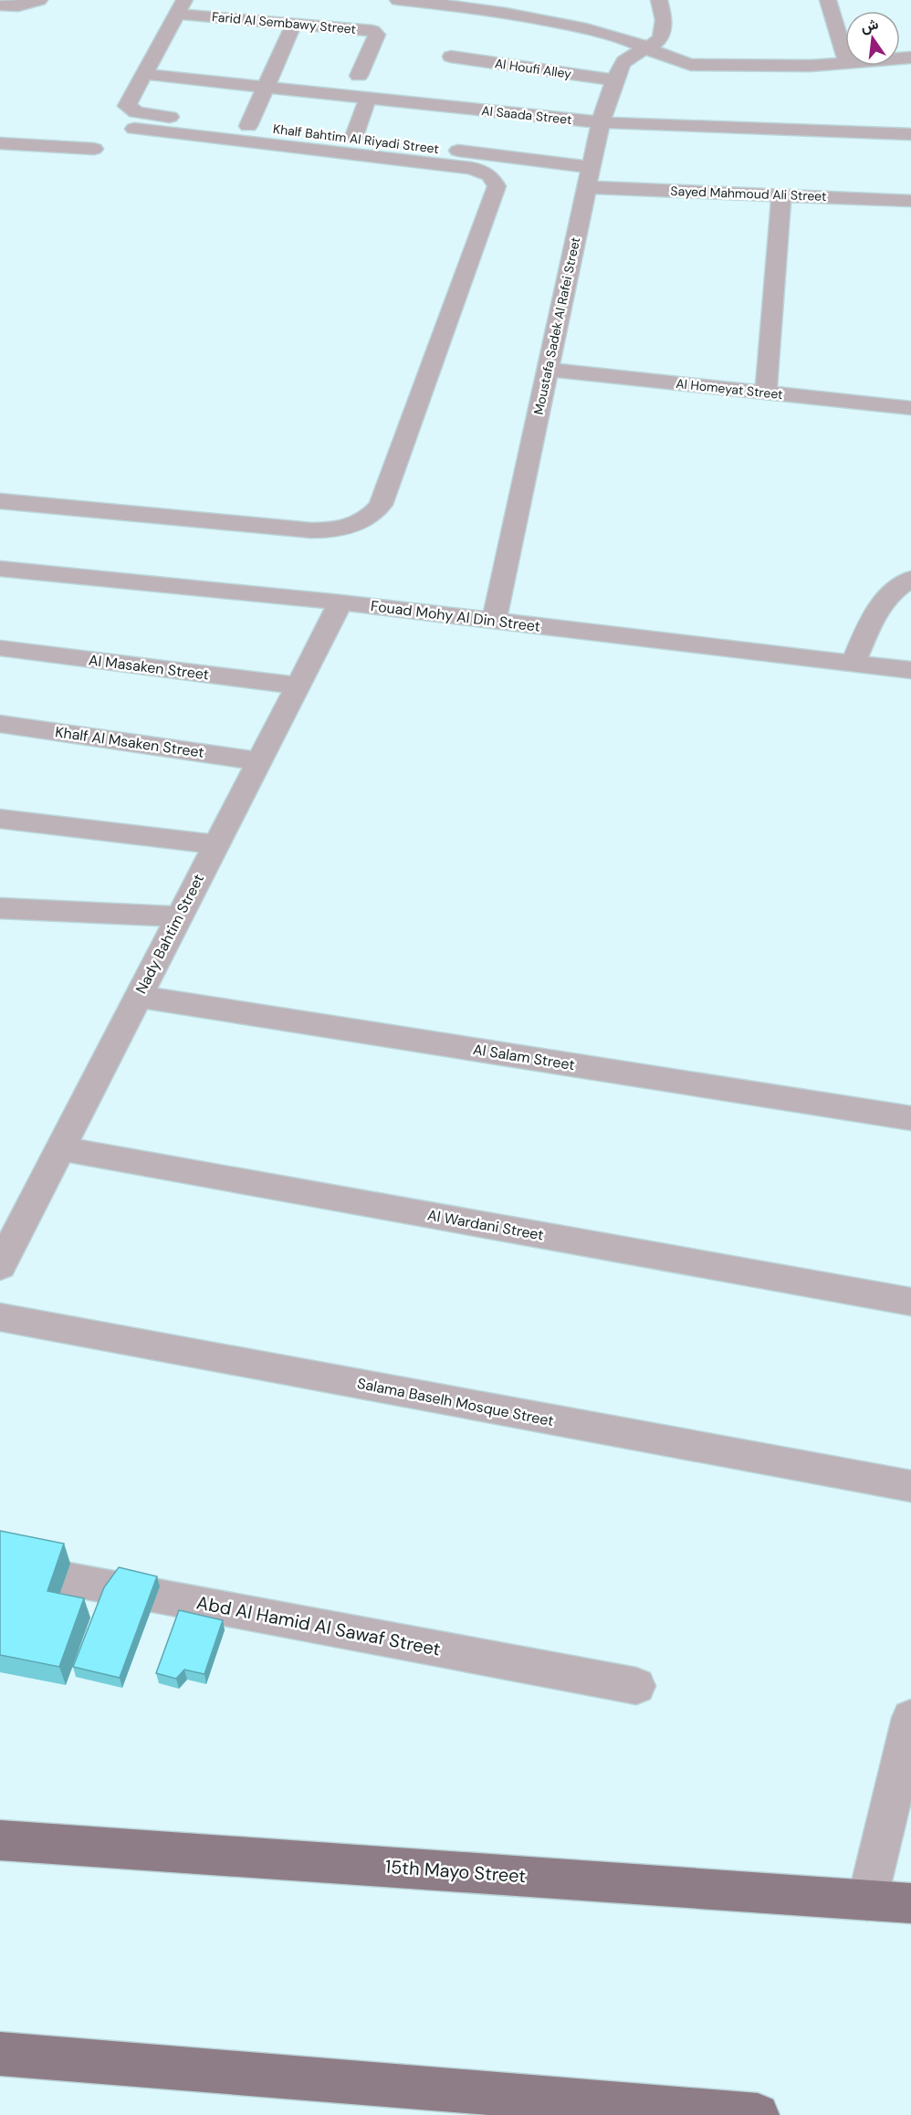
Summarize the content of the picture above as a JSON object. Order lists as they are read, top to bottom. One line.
{"streets":{"main road":["15th Mayo Street"],"street":["Farid Al Sembawy Street","Al Houfi Alley","Al Saada Street","Khalf Bahtim Al Riyadi Street","Sayed Mahmoud Ali Street","Moustafa Sadek Al Rafei Street","Al Homeyat Street","Fouad Mohy Al Din Street","Al Masaken Street","Khalf Al Msaken Street","Nady Bahtim Street","Al Salam Street","Al Wardani Street","Salama Baselh Mosque Street","Abd Al Hamid Al Sawaf Street"]},"crossings":[["Al Houfi Alley","Moustafa Sadek Al Rafei Street"],["Al Saada Street","Khalf Bahtim Al Riyadi Street"],["Al Saada Street","Moustafa Sadek Al Rafei Street"],["Khalf Bahtim Al Riyadi Street","Sayed Mahmoud Ali Street"],["Khalf Bahtim Al Riyadi Street","Moustafa Sadek Al Rafei Street"],["Sayed Mahmoud Ali Street","Moustafa Sadek Al Rafei Street"],["Moustafa Sadek Al Rafei Street","Al Homeyat Street"],["Moustafa Sadek Al Rafei Street","Fouad Mohy Al Din Street"],["Fouad Mohy Al Din Street","Nady Bahtim Street"],["Al Masaken Street","Nady Bahtim Street"],["Khalf Al Msaken Street","Nady Bahtim Street"],["Nady Bahtim Street","Al Salam Street"],["Nady Bahtim Street","Al Wardani Street"]],"north":"top"}
